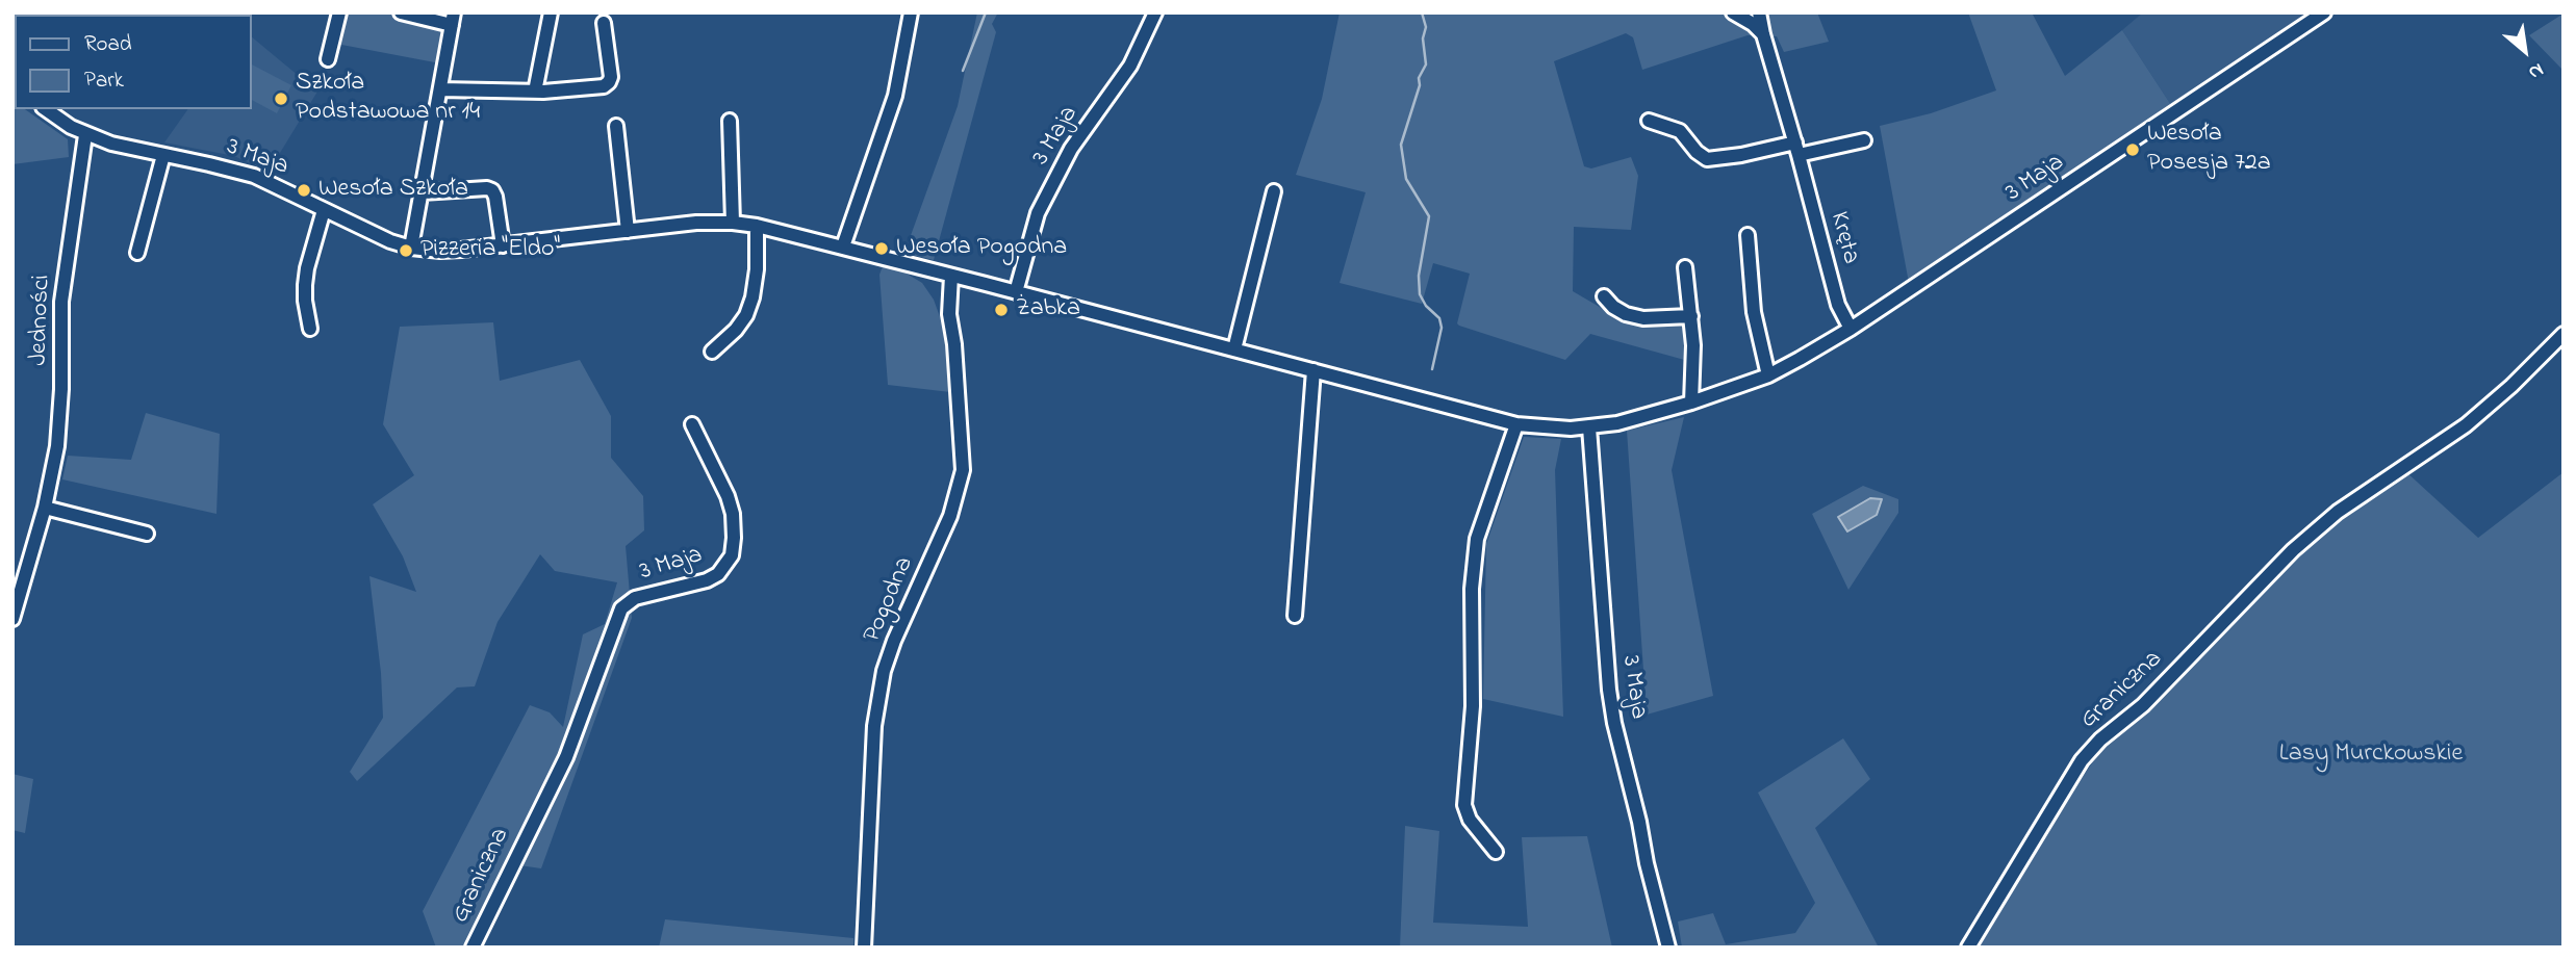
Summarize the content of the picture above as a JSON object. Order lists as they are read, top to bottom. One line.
{"streets":{"street":["3 Maja","Kręta","Jedności","Pogodna","Graniczna"]},"crossings":[["3 Maja","Kręta"],["3 Maja","Jedności"],["3 Maja","Pogodna"],["3 Maja","Graniczna"]],"parks":["Lasy Murckowskie"],"places":["Szkoła Podstawowa nr 14","Wesoła Posesja 72a","Wesoła Szkoła","Wesoła Pogodna","Pizzeria \"Eldo\"","Żabka"],"legend":["Road","Park"],"north":"bottom right"}
